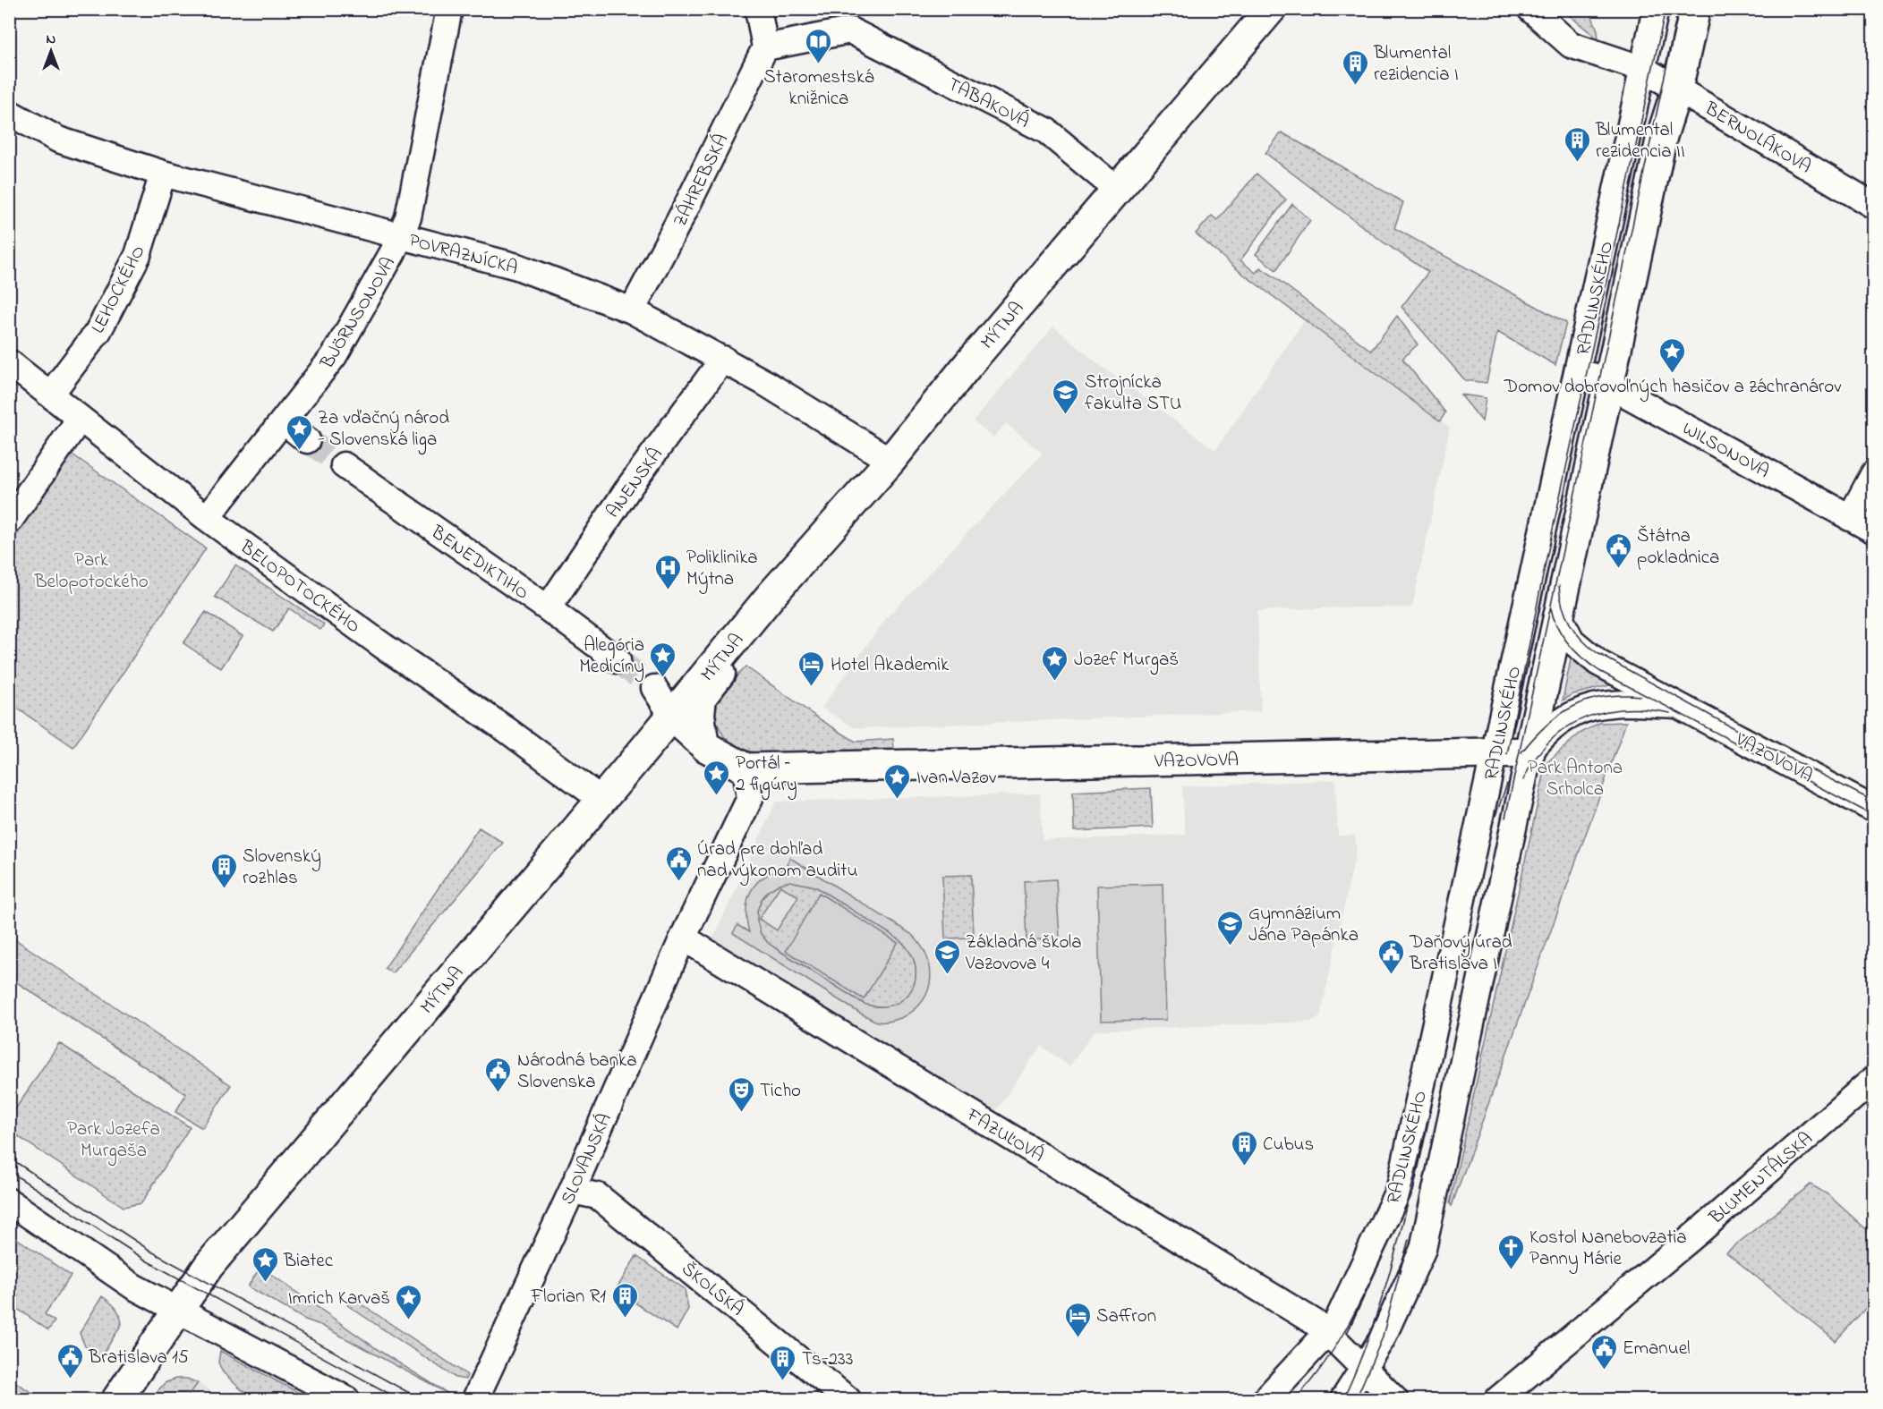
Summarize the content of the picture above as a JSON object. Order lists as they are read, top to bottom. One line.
{"streets":{"main road":["RADLINSKÉHO","MÝTNA","VAZOVOVA"],"street":["TABAKOVÁ","BERNOLÁKOVA","ZÁHREBSKÁ","POVRAZNÍCKA","LEHOCKÉHO","BJÖRNSONOVA","WILSONOVA","ANENSKÁ","BENEDIKTIHO","BELOPOTOCKÉHO","FAZUĽOVÁ","SLOVANSKÁ","BLUMENTÁLSKA","ŠKOLSKÁ"]},"crossings":[["TABAKOVÁ","MÝTNA"],["BERNOLÁKOVA","RADLINSKÉHO"],["ZÁHREBSKÁ","POVRAZNÍCKA"],["POVRAZNÍCKA","LEHOCKÉHO"],["POVRAZNÍCKA","BJÖRNSONOVA"],["POVRAZNÍCKA","MÝTNA"],["POVRAZNÍCKA","ANENSKÁ"],["LEHOCKÉHO","BELOPOTOCKÉHO"],["RADLINSKÉHO","WILSONOVA"],["RADLINSKÉHO","VAZOVOVA"],["RADLINSKÉHO","FAZUĽOVÁ"],["BJÖRNSONOVA","BELOPOTOCKÉHO"],["MÝTNA","BELOPOTOCKÉHO"],["MÝTNA","VAZOVOVA"],["ANENSKÁ","BENEDIKTIHO"],["VAZOVOVA","SLOVANSKÁ"],["FAZUĽOVÁ","SLOVANSKÁ"],["SLOVANSKÁ","ŠKOLSKÁ"]],"parks":["Park Belopotockého","Park Antona Srholca","Park Jozefa Murgaša"],"places":{"library":["Staromestská knižnica"],"building":["Blumental rezidencia I","Blumental rezidencia II","Slovenský rozhlas","Cubus","Florian R1","Ts-233"],"place":["Domov dobrovoľných hasičov a záchranárov","Za vďačný národ - Slovenská liga","Alegória Medicíny","Jozef Murgaš","Portál – 2 figúry","Ivan Vazov","Biatec","Imrich Karvaš"],"school or university":["Strojnícka fakulta STU","Gymnázium Jána Papánka","Základná škola Vazovova 4"],"public building":["Štátna pokladnica","Úrad pre dohľad nad výkonom auditu","Daňový úrad Bratislava I","Národná banka Slovenska","Emanuel","Bratislava 15"],"hospital":["Poliklinika Mýtna"],"hotel":["Hotel Akademik","Saffron"],"theatre":["Ticho"],"church":["Kostol Nanebovzatia Panny Márie"]},"north":"top"}
